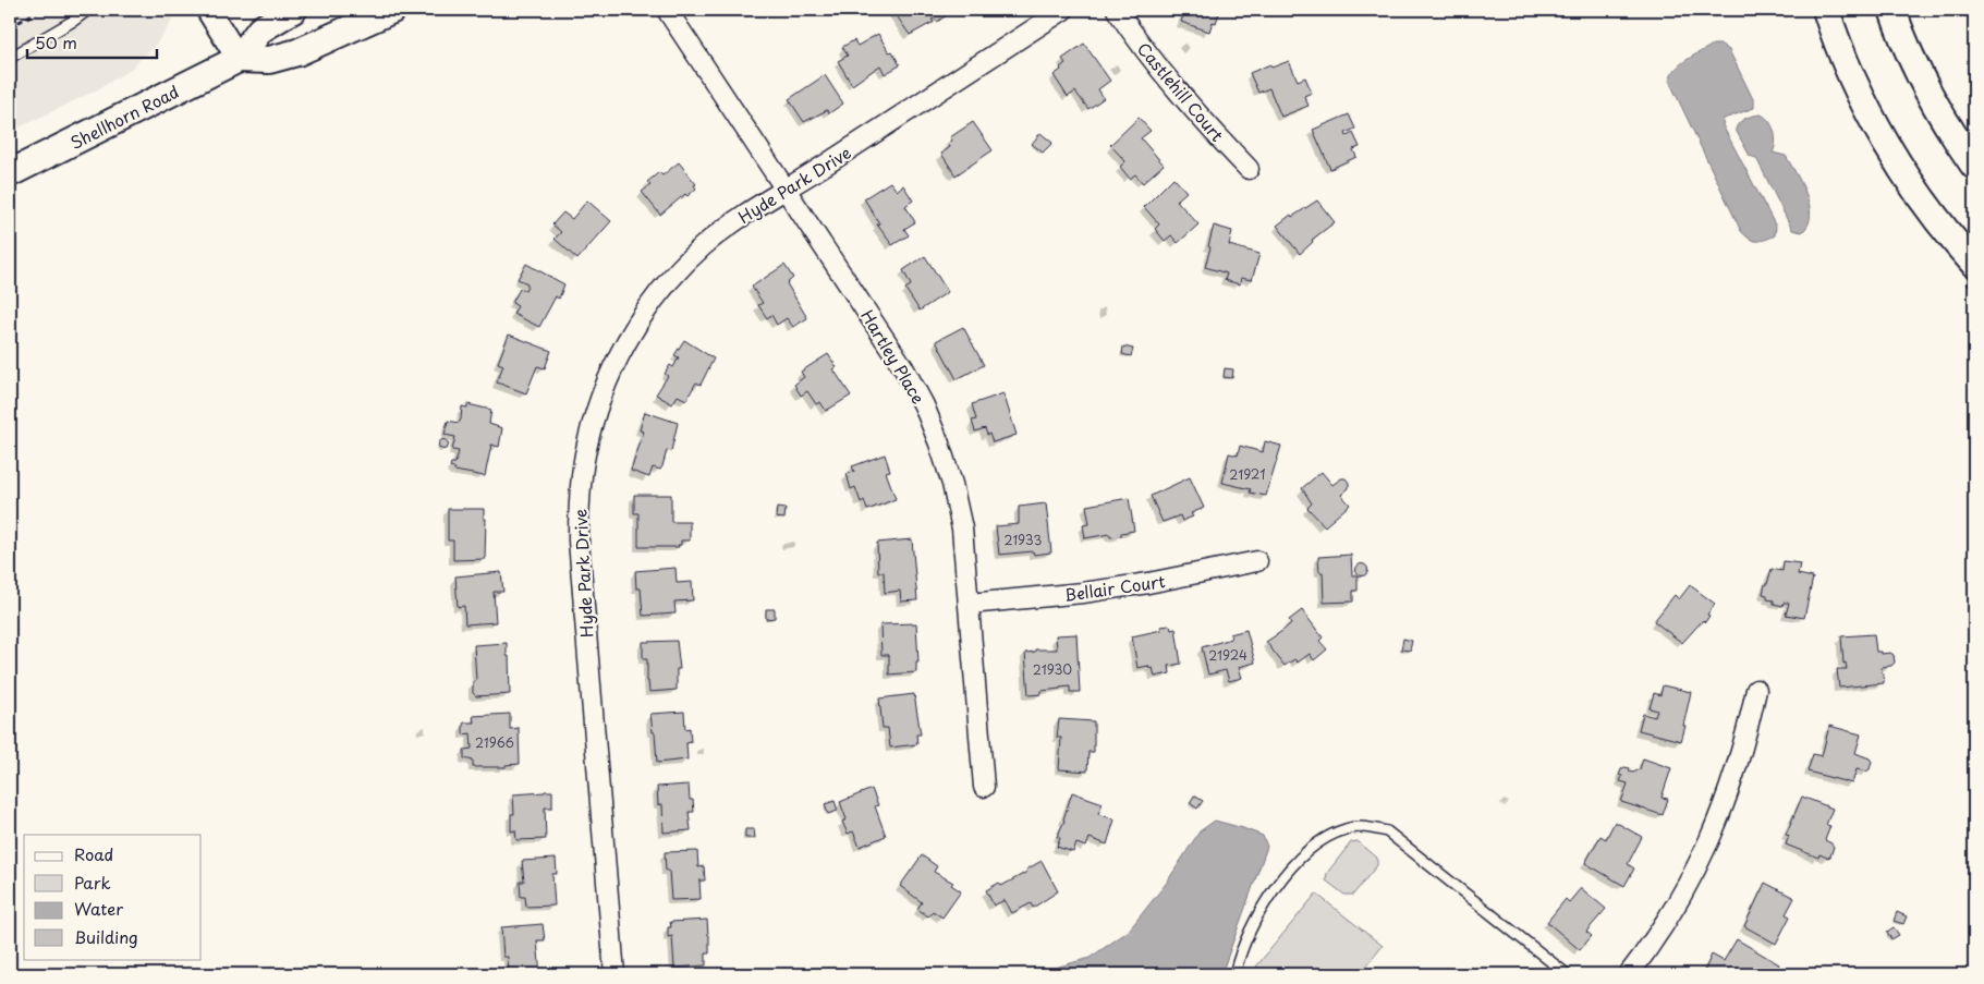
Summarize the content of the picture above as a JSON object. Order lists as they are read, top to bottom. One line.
{"streets":{"main road":["Shellhorn Road"],"street":["Castlehill Court","Hyde Park Drive","Hartley Place","Bellair Court"]},"crossings":[["Hyde Park Drive","Hartley Place"],["Hartley Place","Bellair Court"]],"house_numbers":["21921","21933","21924","21930","21966"],"legend":["Road","Park","Water","Building"],"scale_bar":"50 m"}
